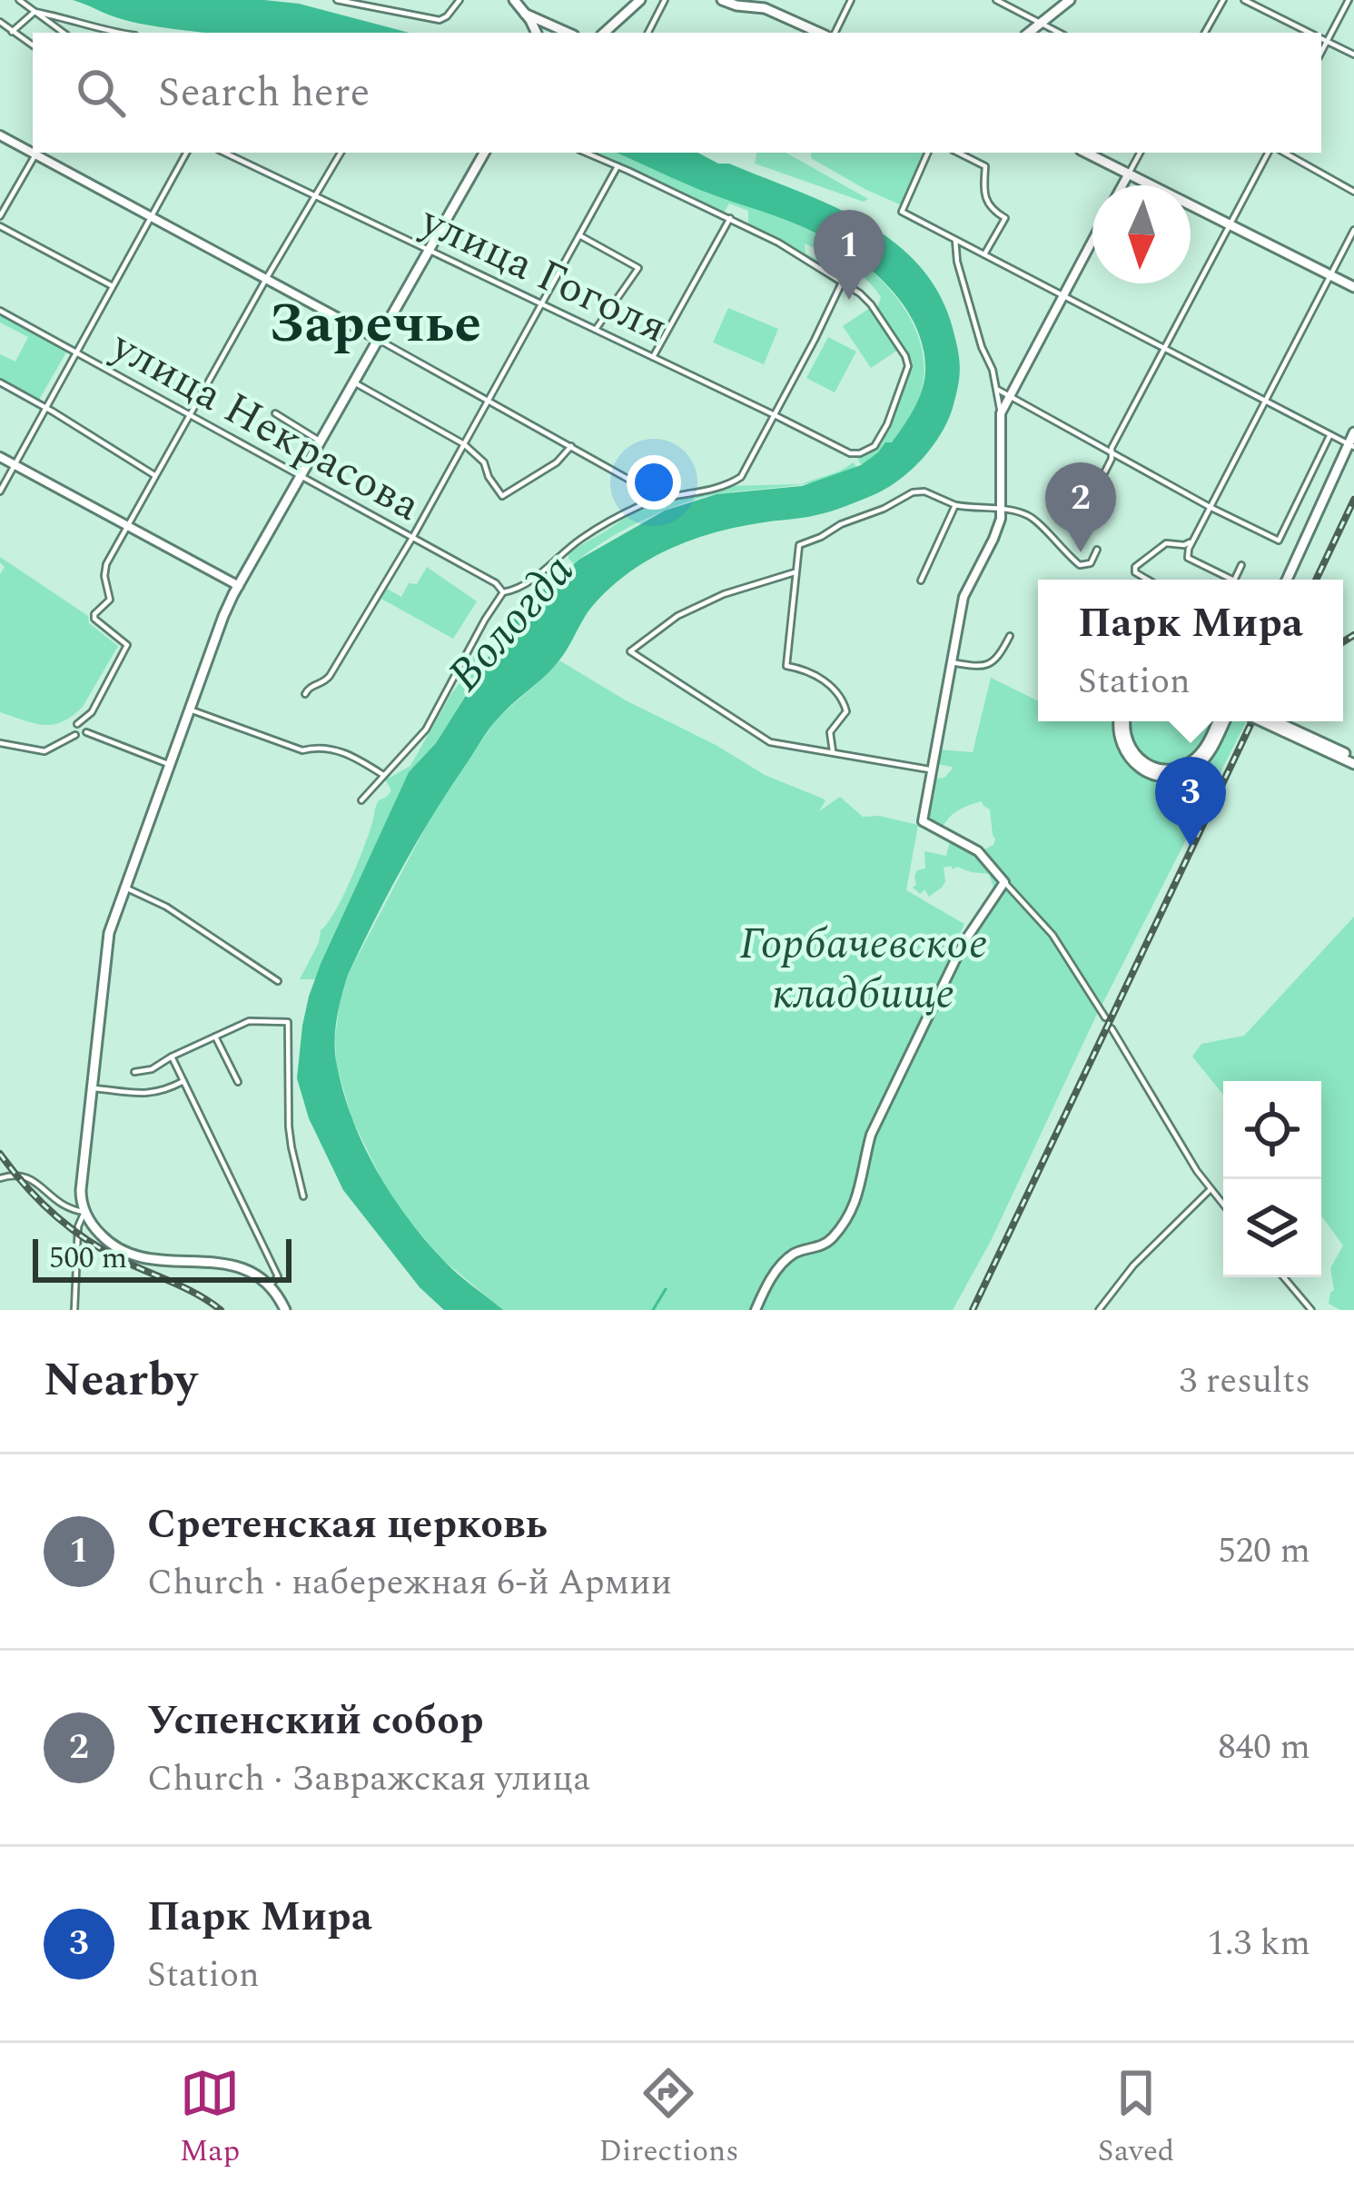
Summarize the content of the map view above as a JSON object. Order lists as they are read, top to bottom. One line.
{"streets":{"street":["улица Гоголя","улица Некрасова"]},"districts":["Заречье"],"water":["Вологда"],"parks":["Горбачевское кладбище"],"scale_bar":"500 m","north":"bottom","page":{"search":"Search here","pins":["1","2","3"],"popup":["Парк Мира","Station"],"scale":"500 m","heading":["Nearby","3 results"],"list":[{"mark":"1","name":"Сретенская церковь","note":"Church · набережная 6-й Армии","value":"520 m"},{"mark":"2","name":"Успенский собор","note":"Church · Завражская улица","value":"840 m"},{"mark":"3","name":"Парк Мира","note":"Station","value":"1.3 km"}],"nav":["Map","Directions","Saved"]}}
